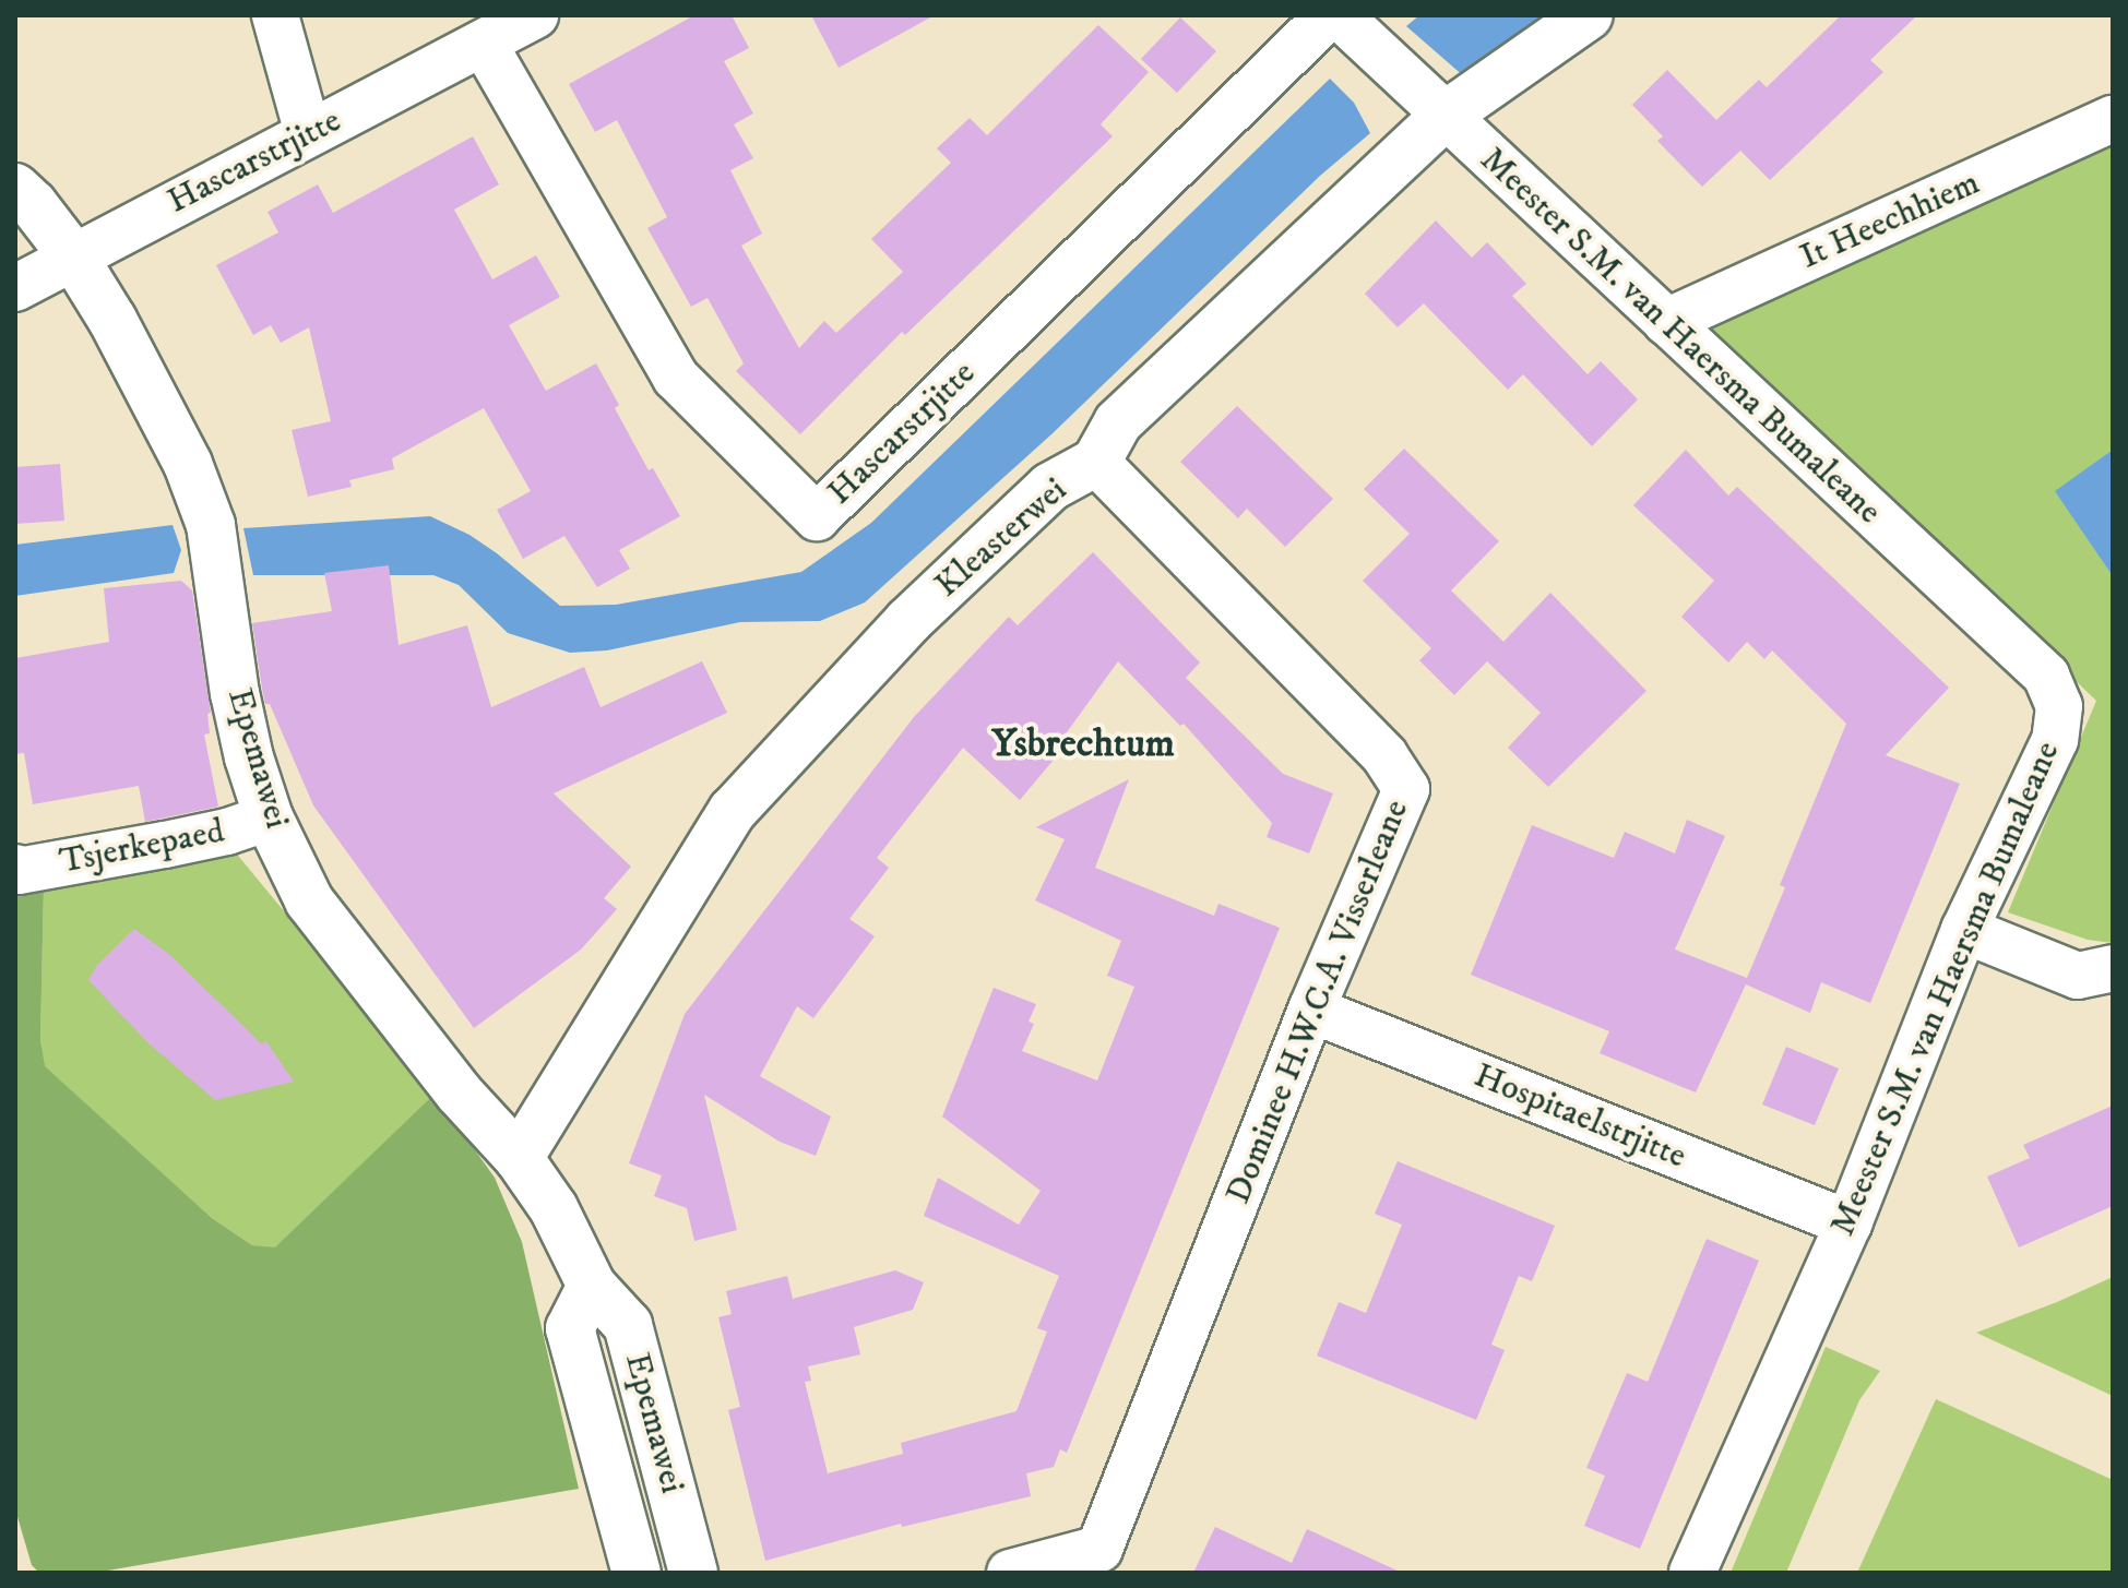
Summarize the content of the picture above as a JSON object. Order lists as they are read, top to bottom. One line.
{"streets":{"street":["Hascarstrjitte","It Heechhiem","Meester S.M. van Haersma Bumaleane","Kleasterwei","Epemawei","Tsjerkepaed","Dominee H.W.C.A. Visserleane","Hospitaelstrjitte"]},"crossings":[["Hascarstrjitte","Epemawei"],["It Heechhiem","Meester S.M. van Haersma Bumaleane"],["Meester S.M. van Haersma Bumaleane","Kleasterwei"],["Meester S.M. van Haersma Bumaleane","Hospitaelstrjitte"],["Kleasterwei","Epemawei"],["Kleasterwei","Dominee H.W.C.A. Visserleane"],["Epemawei","Tsjerkepaed"],["Dominee H.W.C.A. Visserleane","Hospitaelstrjitte"]],"districts":["Ysbrechtum"]}
